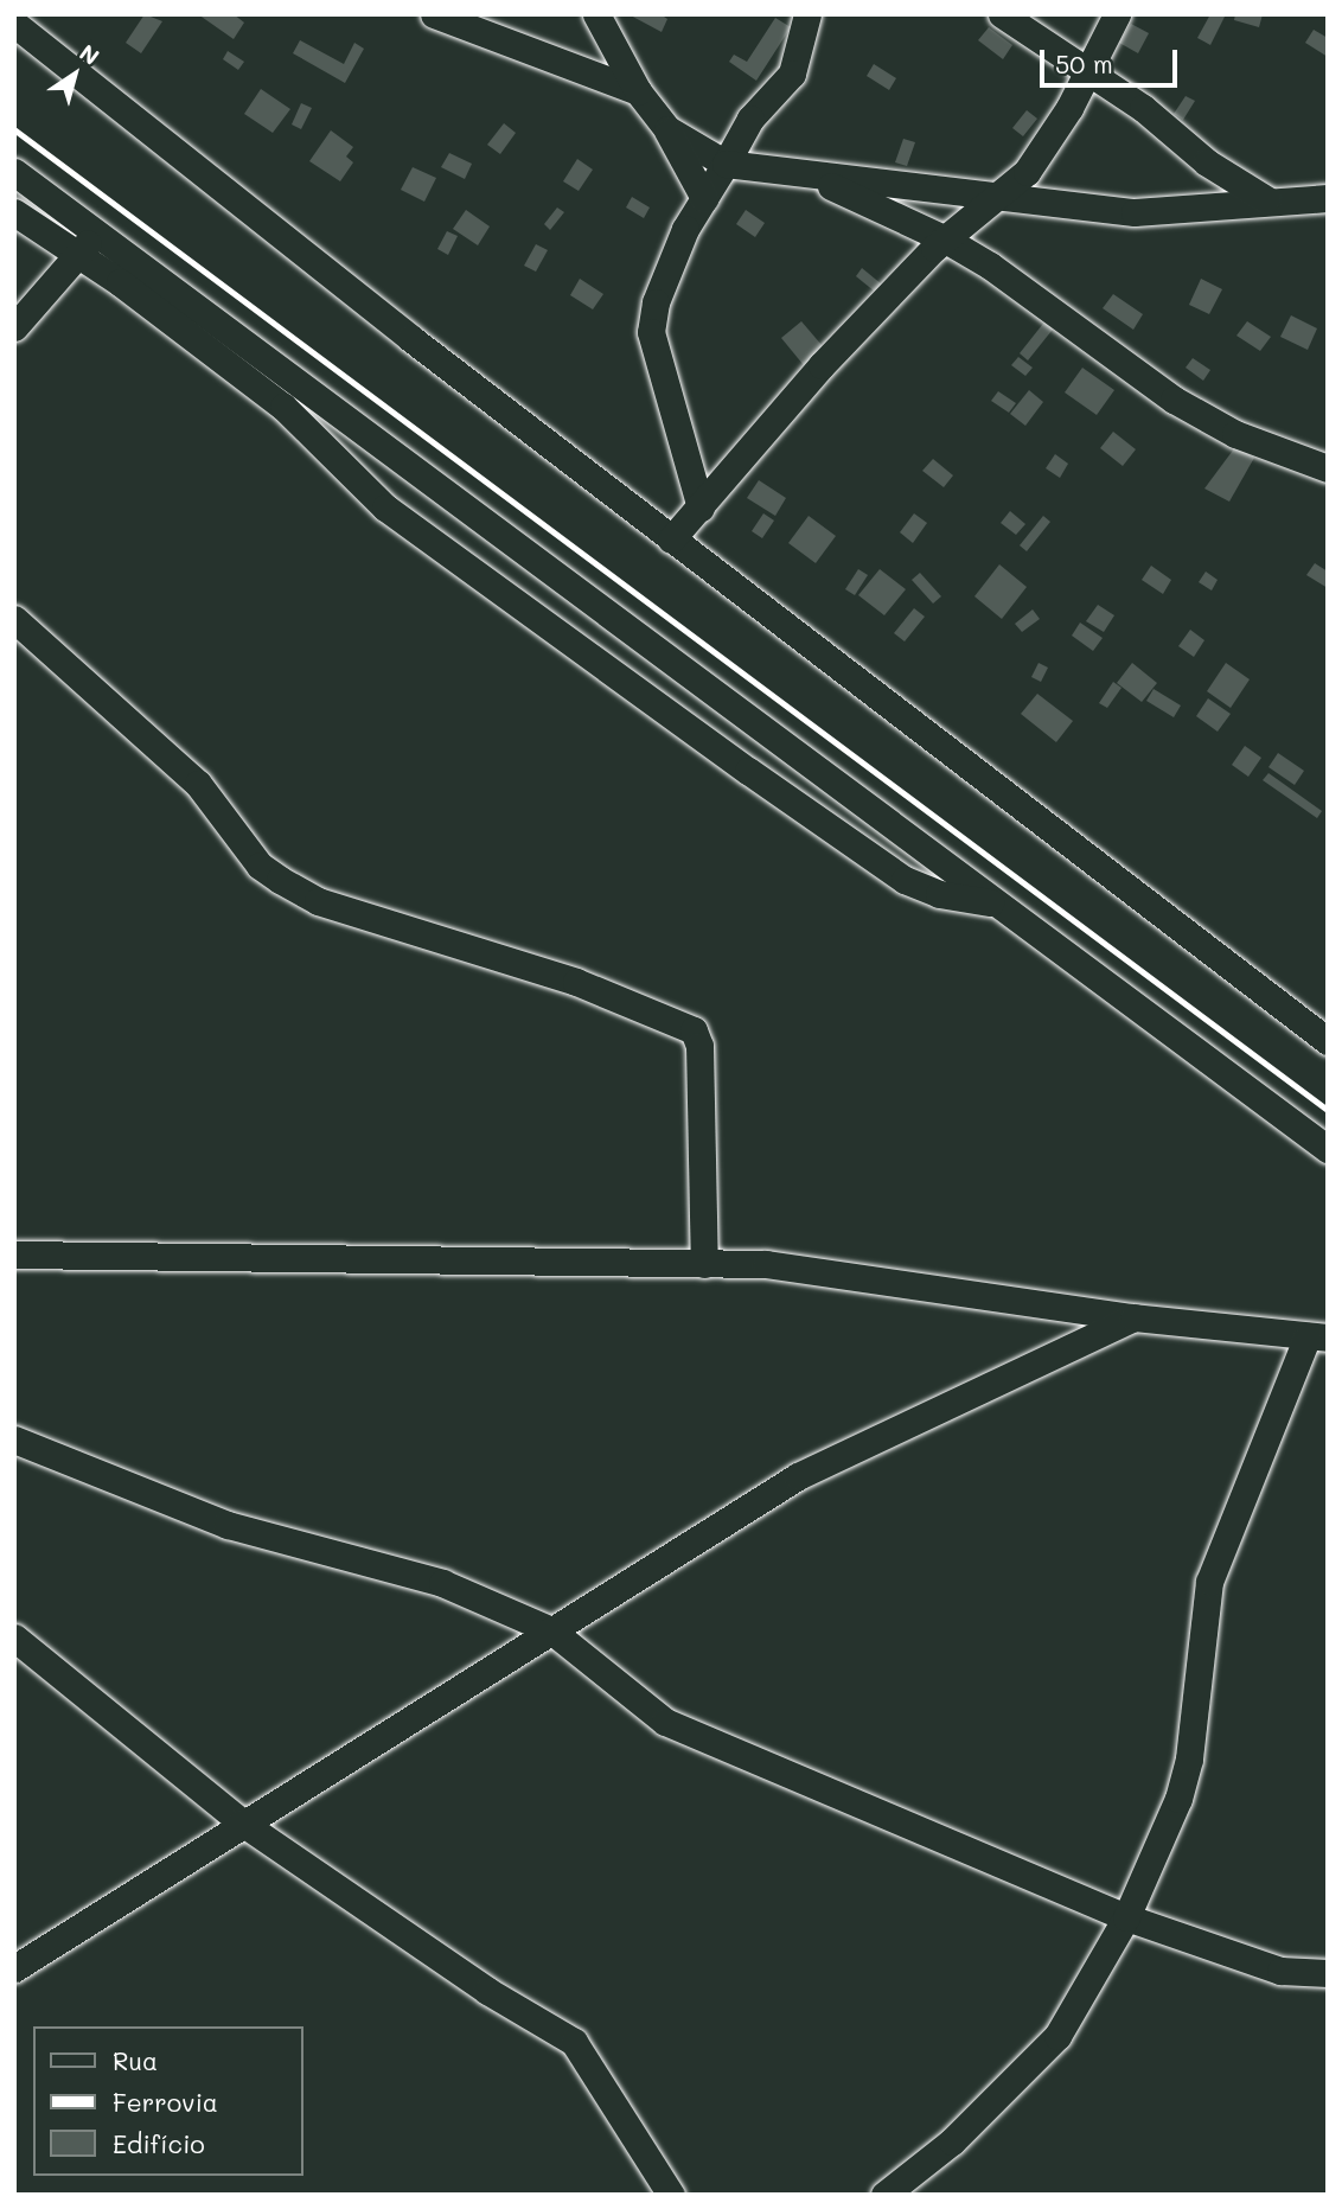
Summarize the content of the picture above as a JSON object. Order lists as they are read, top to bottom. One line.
{"legend":["Rua","Ferrovia","Edifício"],"scale_bar":"50 m","north":"top right"}
